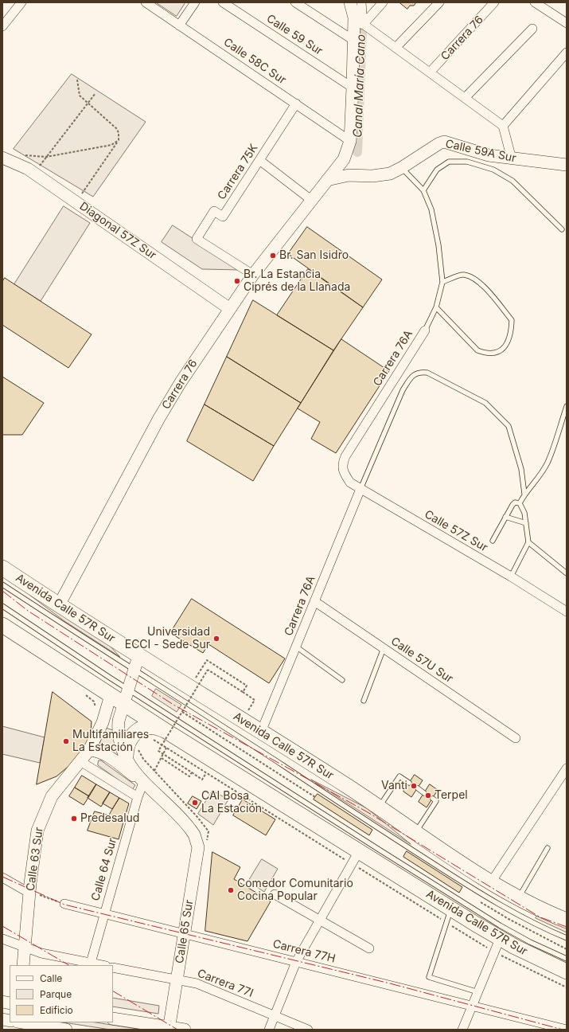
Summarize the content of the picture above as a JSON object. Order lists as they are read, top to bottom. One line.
{"streets":{"highway":["Avenida Calle 57R Sur"],"street":["Calle 59 Sur","Carrera 76","Calle 58C Sur","Calle 59A Sur","Carrera 75K","Diagonal 57Z Sur","Carrera 76A","Calle 57Z Sur","Calle 57U Sur","Calle 63 Sur","Calle 64 Sur","Calle 65 Sur","Carrera 77H","Carrera 77I"]},"crossings":[["Calle 59 Sur","Carrera 76"],["Carrera 76","Calle 58C Sur"],["Carrera 76","Calle 59A Sur"],["Carrera 76","Carrera 75K"],["Carrera 76","Diagonal 57Z Sur"],["Carrera 76","Avenida Calle 57R Sur"],["Calle 58C Sur","Carrera 75K"],["Carrera 76A","Calle 57Z Sur"],["Carrera 76A","Avenida Calle 57R Sur"],["Carrera 76A","Calle 57U Sur"],["Avenida Calle 57R Sur","Calle 63 Sur"],["Calle 64 Sur","Calle 65 Sur"],["Calle 64 Sur","Carrera 77H"],["Calle 65 Sur","Carrera 77H"],["Calle 65 Sur","Carrera 77I"]],"water":["Canal María Cano"],"places":["Br. San Isidro","Br. La Estancia Ciprés de la Llanada","Universidad ECCI - Sede Sur","Multifamiliares La Estación","Vanti","Terpel","CAI Bosa La Estación","Predesalud","Comedor Comunitario Cocina Popular"],"legend":["Calle","Parque","Edificio"]}
